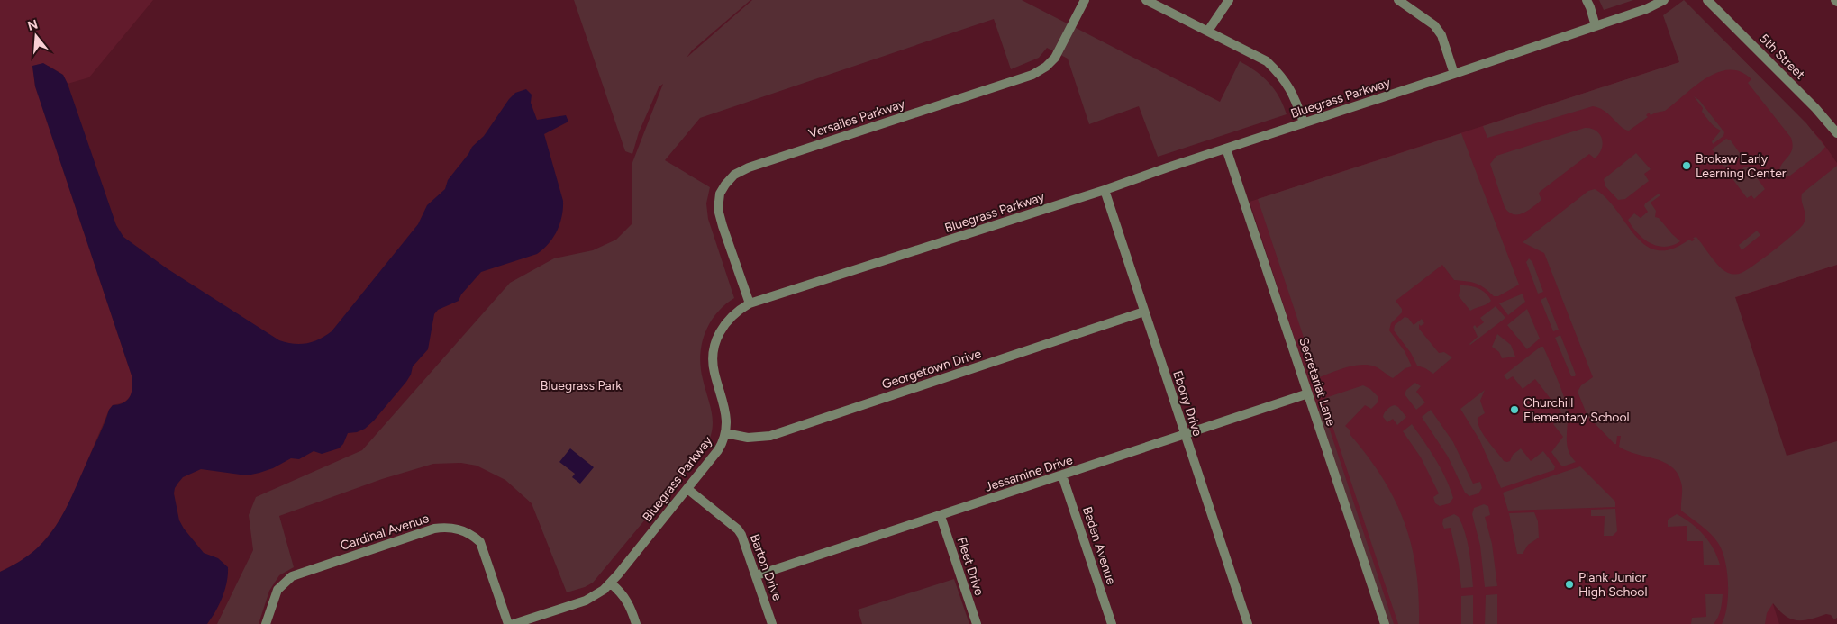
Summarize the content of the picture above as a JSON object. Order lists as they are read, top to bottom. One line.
{"streets":{"street":["5th Street","Bluegrass Parkway","Versailes Parkway","Georgetown Drive","Secretariat Lane","Ebony Drive","Jessamine Drive","Cardinal Avenue","Baden Avenue","Fleet Drive","Barton Drive"]},"crossings":[["Bluegrass Parkway","Versailes Parkway"],["Bluegrass Parkway","Georgetown Drive"],["Bluegrass Parkway","Secretariat Lane"],["Bluegrass Parkway","Ebony Drive"],["Bluegrass Parkway","Barton Drive"],["Georgetown Drive","Ebony Drive"],["Secretariat Lane","Jessamine Drive"],["Ebony Drive","Jessamine Drive"],["Jessamine Drive","Baden Avenue"],["Jessamine Drive","Fleet Drive"],["Jessamine Drive","Barton Drive"]],"parks":["Bluegrass Park"],"places":["Brokaw Early Learning Center","Churchill Elementary School","Plank Junior High School"],"north":"top"}
